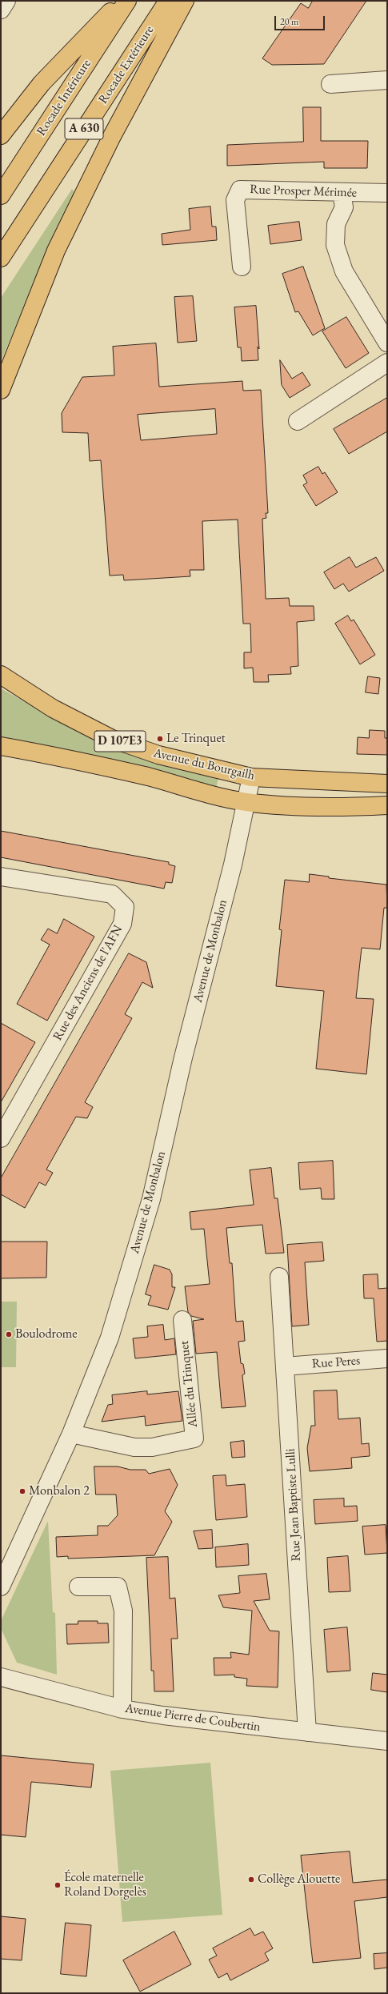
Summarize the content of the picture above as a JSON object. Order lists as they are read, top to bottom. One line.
{"streets":{"main road":["Rocade Extérieure","Rocade Intérieure","A 630","D 107E3","Avenue du Bourgailh"],"street":["Rue Prosper Mérimée","Avenue de Monbalon","Rue des Anciens de l'AFN","Rue Peres","Allée du Trinquet","Rue Jean Baptiste Lulli","Avenue Pierre de Coubertin"]},"crossings":[["Avenue du Bourgailh","Avenue de Monbalon"],["Avenue de Monbalon","Allée du Trinquet"],["Rue Peres","Rue Jean Baptiste Lulli"],["Rue Jean Baptiste Lulli","Avenue Pierre de Coubertin"]],"places":["Le Trinquet","Boulodrome","Monbalon 2","Collège Alouette","École maternelle Roland Dorgelès"],"scale_bar":"20 m"}
